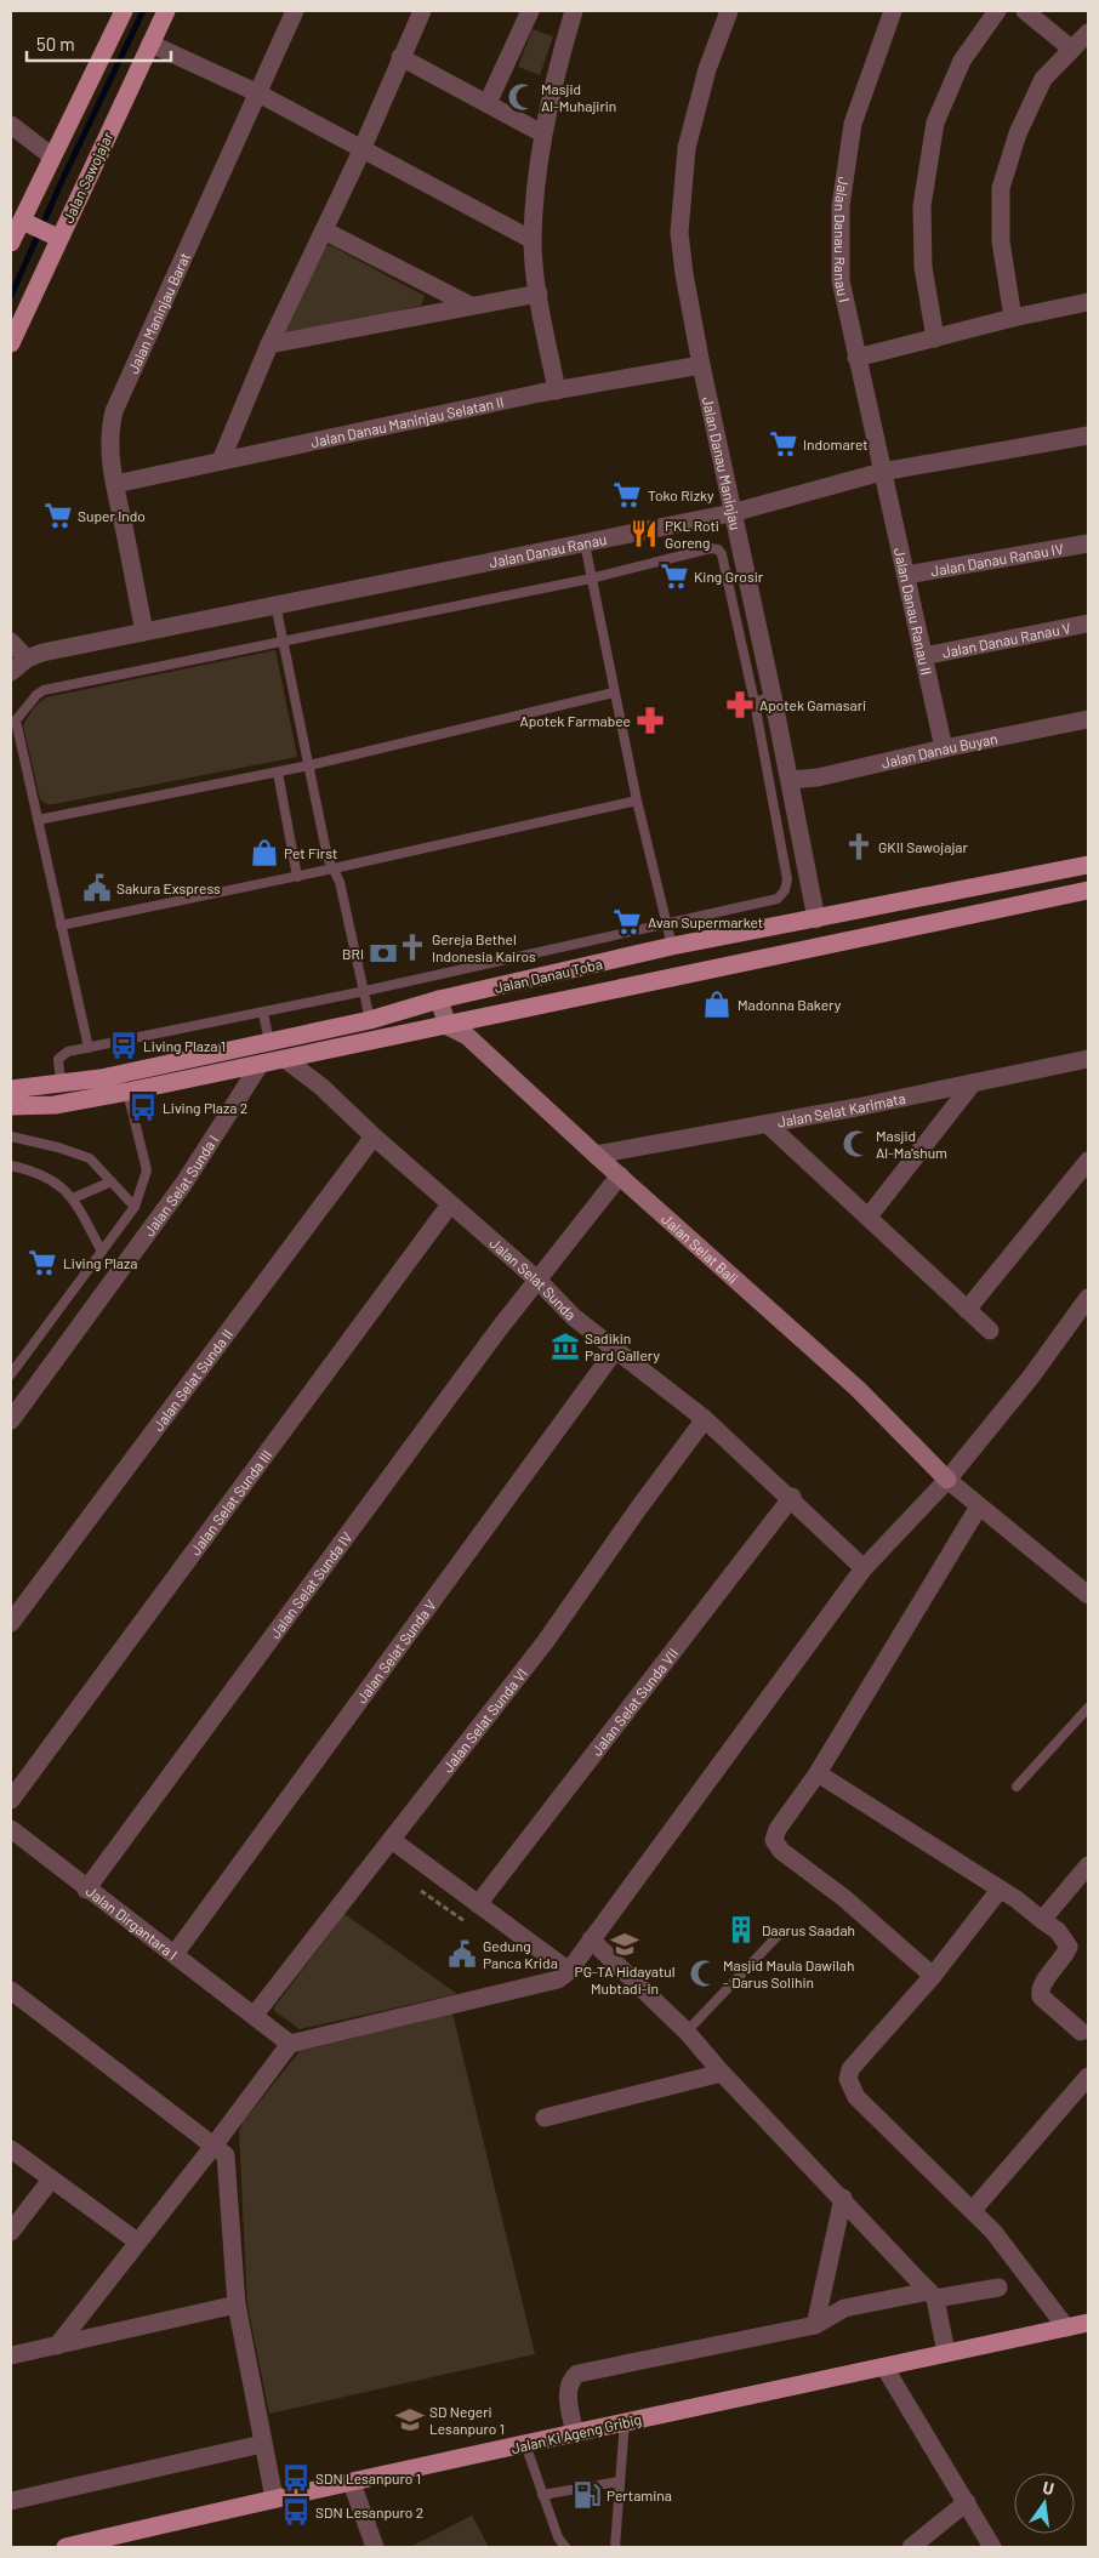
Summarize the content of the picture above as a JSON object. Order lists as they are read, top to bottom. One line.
{"streets":{"main road":["Jalan Sawojajar","Jalan Danau Toba","Jalan Ki Ageng Gribig"],"street":["Jalan Danau Ranau I","Jalan Maninjau Barat","Jalan Danau Maninjau Selatan II","Jalan Danau Maninjau","Jalan Danau Ranau","Jalan Danau Ranau IV","Jalan Danau Ranau II","Jalan Danau Ranau V","Jalan Danau Buyan","Jalan Selat Karimata","Jalan Selat Sunda I","Jalan Selat Bali","Jalan Selat Sunda","Jalan Selat Sunda II","Jalan Selat Sunda III","Jalan Selat Sunda IV","Jalan Selat Sunda V","Jalan Selat Sunda VII","Jalan Selat Sunda VI","Jalan Dirgantara I"]},"crossings":[["Jalan Danau Ranau I","Jalan Danau Ranau"],["Jalan Danau Ranau I","Jalan Danau Ranau II"],["Jalan Maninjau Barat","Jalan Danau Maninjau Selatan II"],["Jalan Maninjau Barat","Jalan Danau Ranau"],["Jalan Danau Maninjau Selatan II","Jalan Danau Maninjau"],["Jalan Danau Maninjau","Jalan Danau Ranau"],["Jalan Danau Maninjau","Jalan Danau Buyan"],["Jalan Danau Maninjau","Jalan Danau Toba"],["Jalan Danau Ranau","Jalan Danau Ranau II"],["Jalan Danau Ranau IV","Jalan Danau Ranau II"],["Jalan Danau Ranau II","Jalan Danau Ranau V"],["Jalan Danau Ranau II","Jalan Danau Buyan"],["Jalan Danau Toba","Jalan Selat Sunda I"],["Jalan Danau Toba","Jalan Selat Bali"],["Jalan Danau Toba","Jalan Selat Sunda"],["Jalan Selat Karimata","Jalan Selat Bali"],["Jalan Selat Bali","Jalan Selat Sunda IV"],["Jalan Selat Sunda","Jalan Selat Sunda II"],["Jalan Selat Sunda","Jalan Selat Sunda III"],["Jalan Selat Sunda","Jalan Selat Sunda IV"],["Jalan Selat Sunda","Jalan Selat Sunda V"],["Jalan Selat Sunda","Jalan Selat Sunda VII"],["Jalan Selat Sunda","Jalan Selat Sunda VI"],["Jalan Selat Sunda IV","Jalan Dirgantara I"],["Jalan Selat Sunda V","Jalan Dirgantara I"],["Jalan Selat Sunda VI","Jalan Dirgantara I"]],"places":{"mosque":["Masjid Al-Muhajirin","Masjid Al-Ma'shum","Masjid Maula Dawilah - Darus Solihin"],"supermarket":["Indomaret","Toko Rizky","Super Indo","King Grosir","Avan Supermarket","Living Plaza"],"restaurant":["PKL Roti Goreng"],"pharmacy":["Apotek Gamasari","Apotek Farmabee"],"church":["GKII Sawojajar","Gereja Bethel Indonesia Kairos"],"shop":["Pet First","Madonna Bakery"],"public building":["Sakura Exspress","Gedung Panca Krida"],"bank":["BRI"],"bus stop":["Living Plaza 1","Living Plaza 2","SDN Lesanpuro 1","SDN Lesanpuro 2"],"museum":["Sadikin Pard Gallery"],"building":["Daarus Saadah"],"school or university":["PG-TA Hidayatul Mubtadi-in","SD Negeri Lesanpuro 1"],"fuel station":["Pertamina"]},"scale_bar":"50 m","north":"top"}
